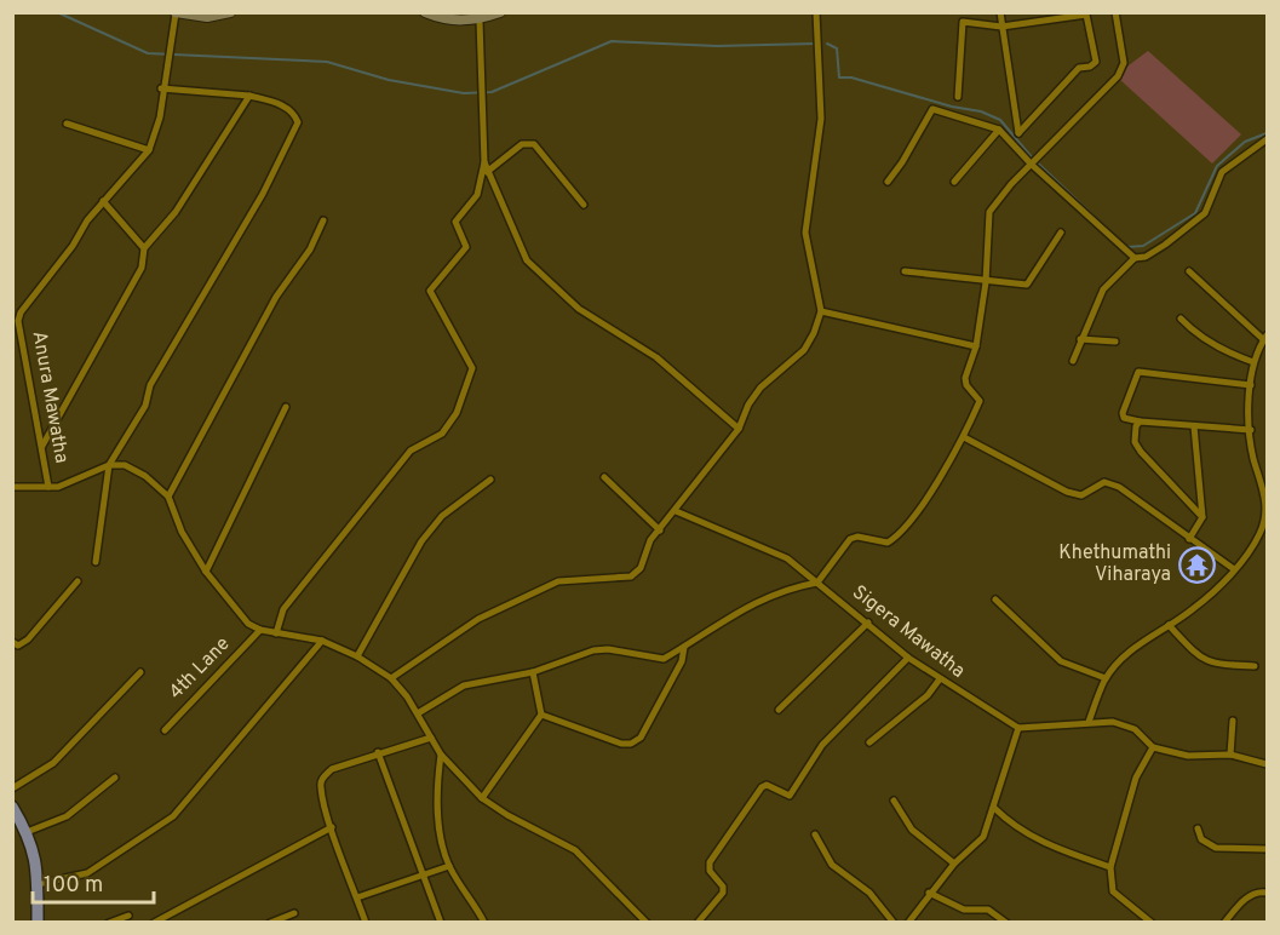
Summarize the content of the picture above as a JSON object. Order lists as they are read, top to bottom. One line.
{"streets":{"street":["Anura Mawatha","Sigera Mawatha","4th Lane"]},"places":{"temple":["Khethumathi Viharaya"]},"scale_bar":"100 m"}
